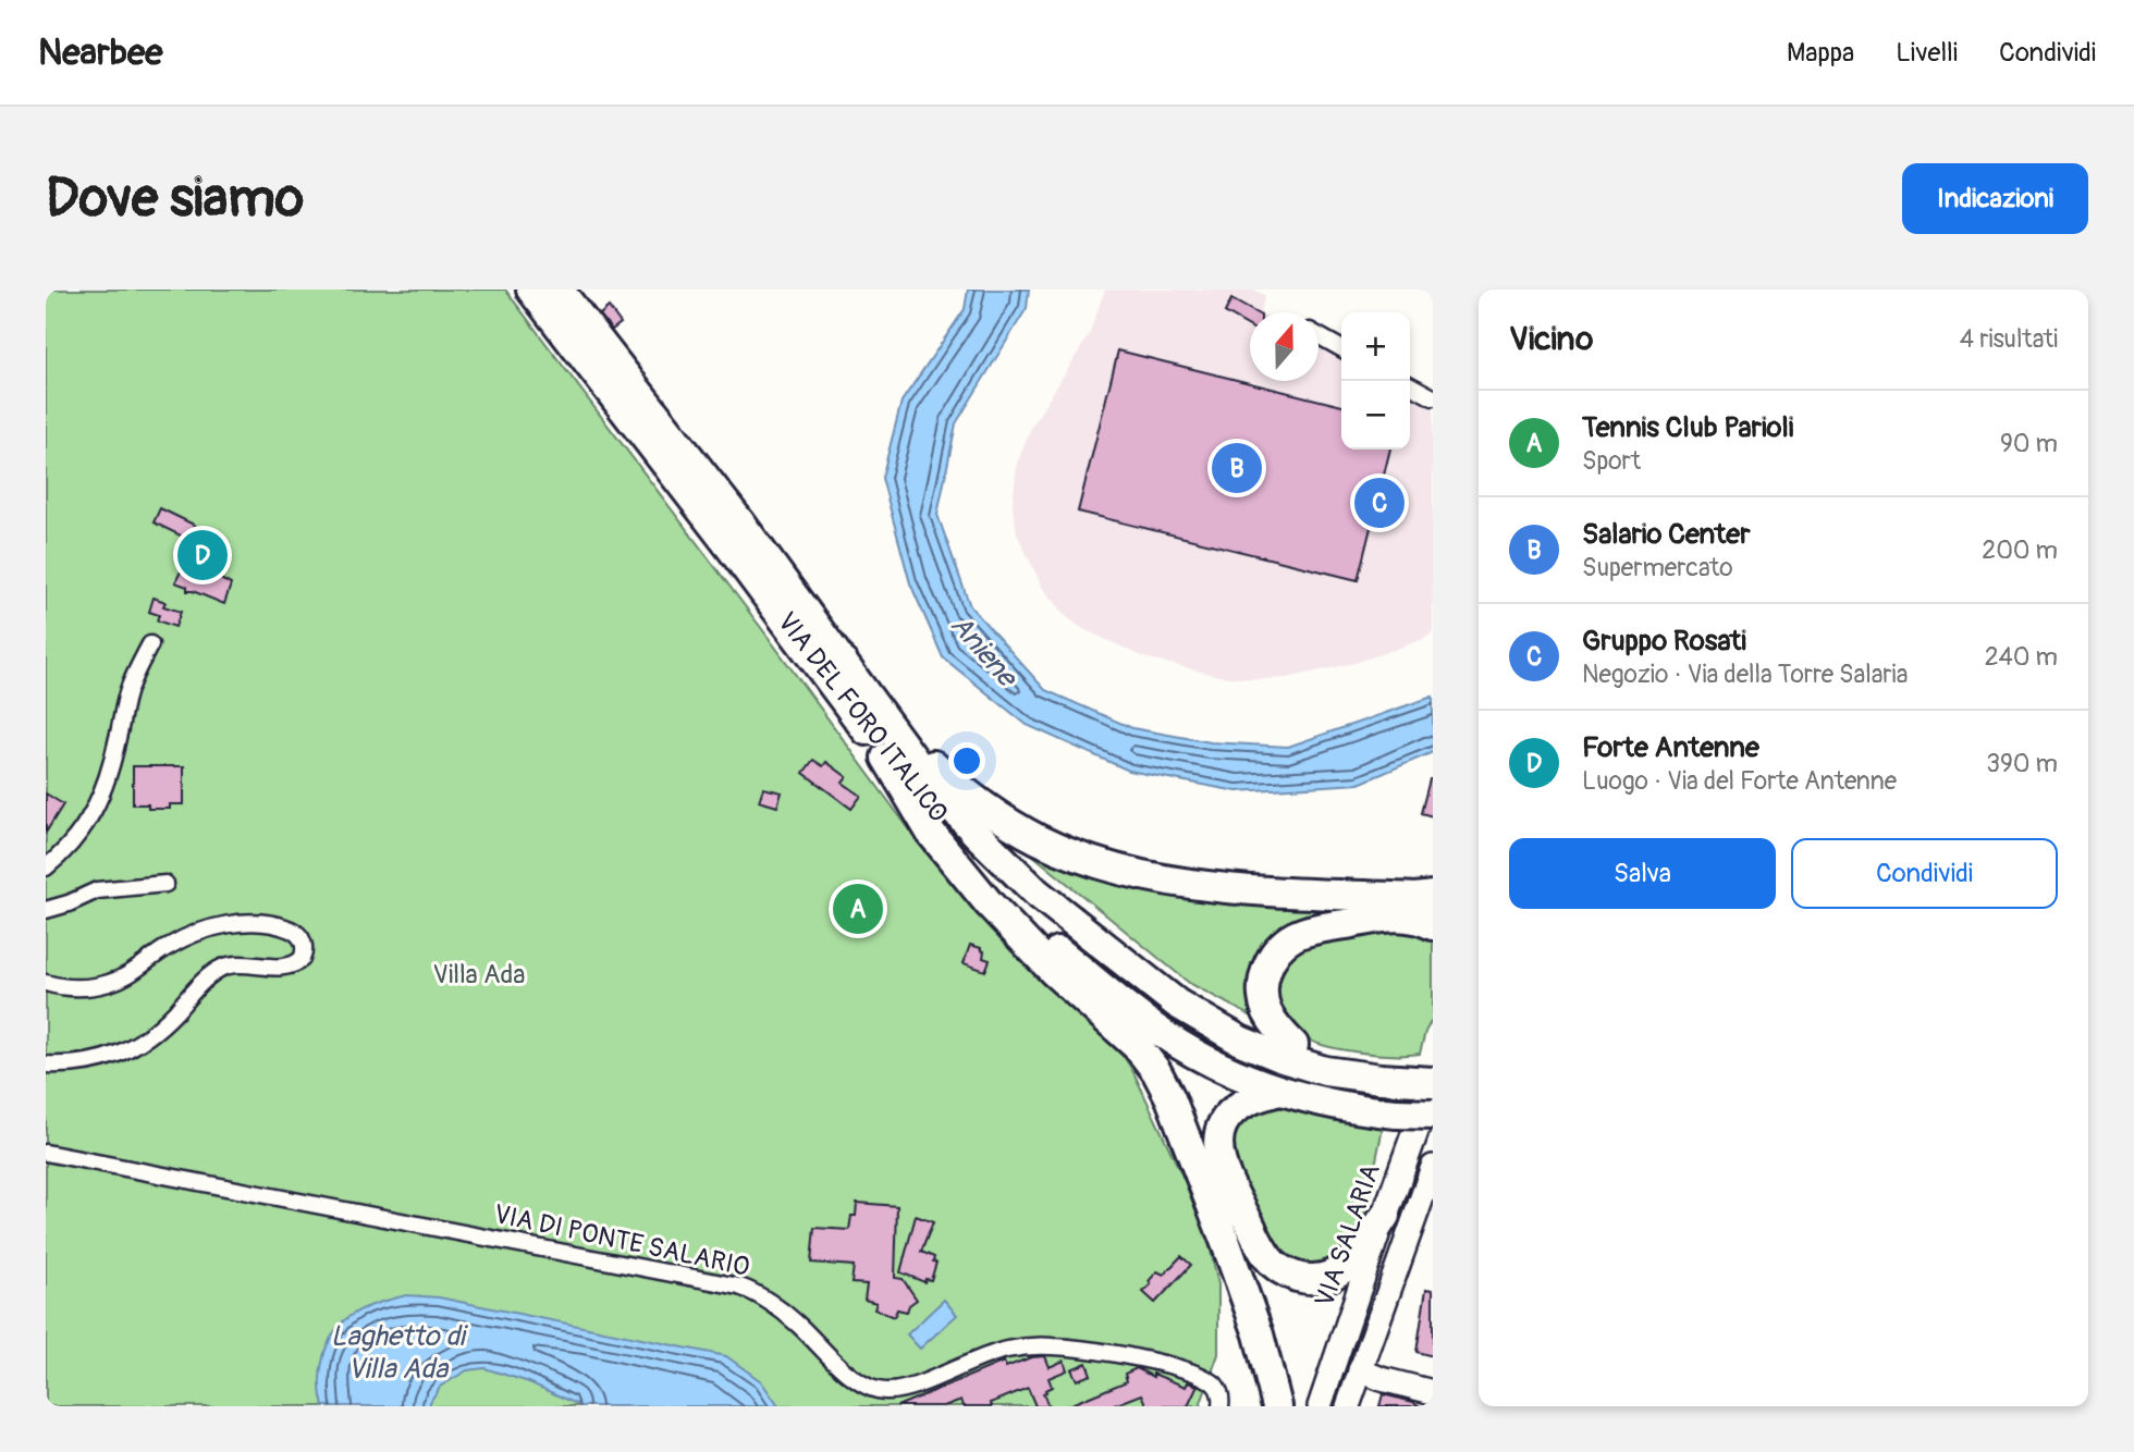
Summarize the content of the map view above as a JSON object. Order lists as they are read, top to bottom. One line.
{"streets":{"highway":["VIA DEL FORO ITALICO"],"main road":["VIA SALARIA"],"street":["VIA DI PONTE SALARIO"]},"crossings":[["VIA DEL FORO ITALICO","VIA SALARIA"]],"water":["Aniene","Laghetto di Villa Ada"],"parks":["Villa Ada"],"north":"top","page":{"header":"Nearbee","nav":["Mappa","Livelli","Condividi"],"buttons":["Indicazioni",["Salva","Condividi"]],"title":"Dove siamo","heading":["Vicino","4 risultati"],"map_buttons":["+","−"],"list":[{"mark":"A","name":"Tennis Club Parioli","note":"Sport","value":"90 m"},{"mark":"B","name":"Salario Center","note":"Supermercato","value":"200 m"},{"mark":"C","name":"Gruppo Rosati","note":"Negozio · Via della Torre Salaria","value":"240 m"},{"mark":"D","name":"Forte Antenne","note":"Luogo · Via del Forte Antenne","value":"390 m"}],"pins":["B","C","D","A"]}}
